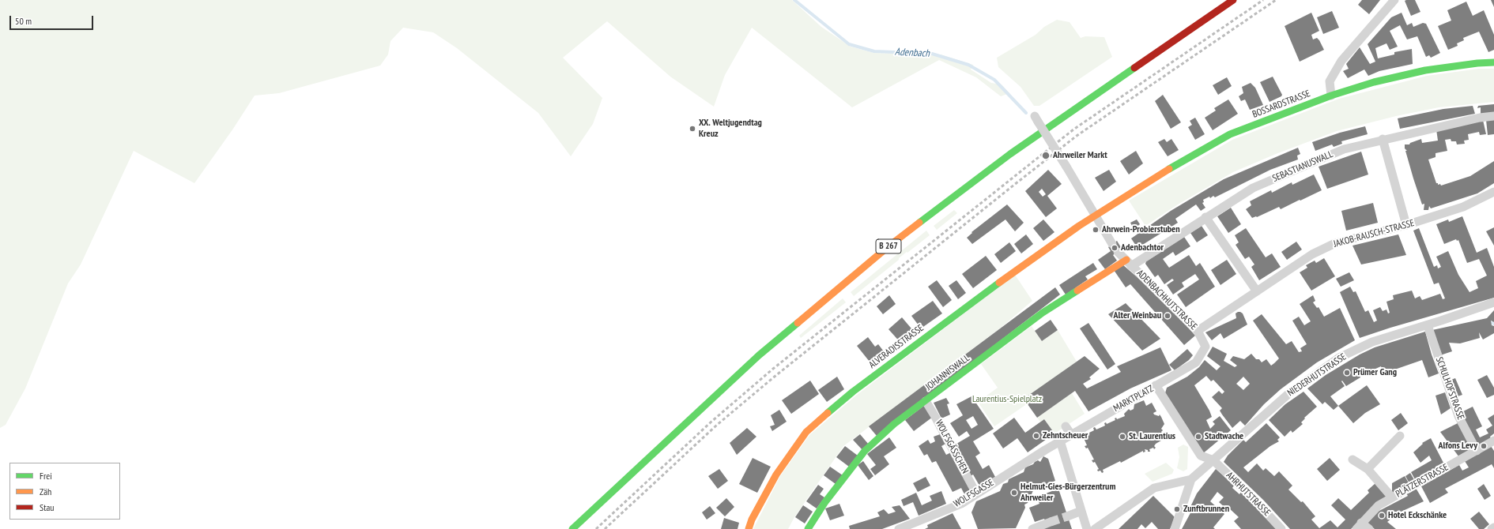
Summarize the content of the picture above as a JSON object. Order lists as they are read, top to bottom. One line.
{"streets":{"street":["BOSSARDSTRASSE","SEBASTIANUSWALL","JAKOB-RAUSCH-STRASSE","B 267","ADENBACHHUTSTRASSE","ALVERADISSTRASSE","JOHANNISWALL","NIEDERHUTSTRASSE","SCHULHOFSTRASSE","MARKTPLATZ","WOLFSGÄSSCHEN","PLÄTZERSTRASSE","WOLFSGASSE","AHRHUTSTRASSE"]},"crossings":[["BOSSARDSTRASSE","ALVERADISSTRASSE"],["SEBASTIANUSWALL","ADENBACHHUTSTRASSE"],["SEBASTIANUSWALL","JOHANNISWALL"],["JAKOB-RAUSCH-STRASSE","ADENBACHHUTSTRASSE"],["ADENBACHHUTSTRASSE","JOHANNISWALL"],["ADENBACHHUTSTRASSE","MARKTPLATZ"],["JOHANNISWALL","WOLFSGÄSSCHEN"],["NIEDERHUTSTRASSE","SCHULHOFSTRASSE"],["NIEDERHUTSTRASSE","MARKTPLATZ"],["NIEDERHUTSTRASSE","AHRHUTSTRASSE"],["SCHULHOFSTRASSE","PLÄTZERSTRASSE"],["MARKTPLATZ","WOLFSGASSE"],["MARKTPLATZ","AHRHUTSTRASSE"],["WOLFSGÄSSCHEN","WOLFSGASSE"]],"water":["Adenbach"],"parks":["Laurentius-Spielplatz"],"places":["XX. Weltjugendtag Kreuz","Ahrweiler Markt","Ahrwein-Probierstuben","Adenbachtor","Alter Weinbau","Prümer Gang","Zehntscheuer","St. Laurentius","Stadtwache","Alfons Levy","Helmut-Gies-Bürgerzentrum Ahrweiler","Zunftbrunnen","Hotel Eckschänke"],"legend":["Frei","Zäh","Stau"],"scale_bar":"50 m"}
